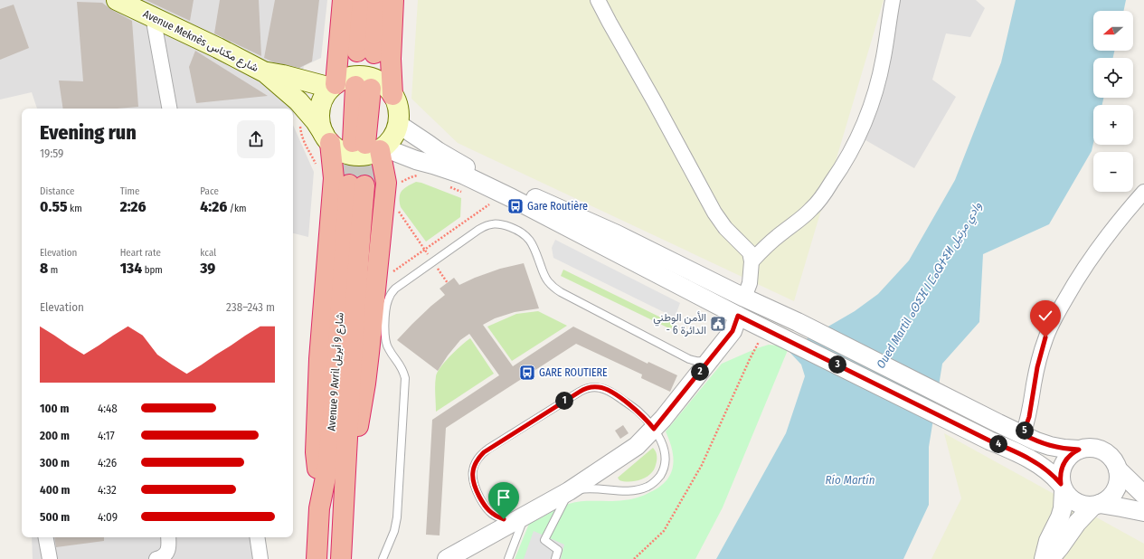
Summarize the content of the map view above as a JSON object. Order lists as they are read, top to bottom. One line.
{"streets":{"highway":["Avenue 9 Avril شارع 9 أبريل"],"main road":["Avenue Meknès شارع مكناس"]},"water":["Oued Martil ⴰⵙⵉⴼ ⵏ ⵎⴰⵕⵜⵉⵍ وادي مرتيل","Río Martín"],"places":{"bus stop":["Gare Routière","GARE ROUTIERE"],"public building":["الأمن الوطني - الدائرة 6"]},"north":"left","page":{"map_buttons":["+","−"],"heading":["Evening run","19:59"],"stats":[["Distance","0.55 km"],["Time","2:26"],["Pace","4:26 /km"],["Elevation","8 m"],["Heart rate","134 bpm"],["kcal","39"]],"chart":["Elevation","238–243 m"],"pins":["3","2","1","5","4"],"list":[{"name":"100 m","note":"4:48"},{"name":"200 m","note":"4:17"},{"name":"300 m","note":"4:26"},{"name":"400 m","note":"4:32"},{"name":"500 m","note":"4:09"}]}}
